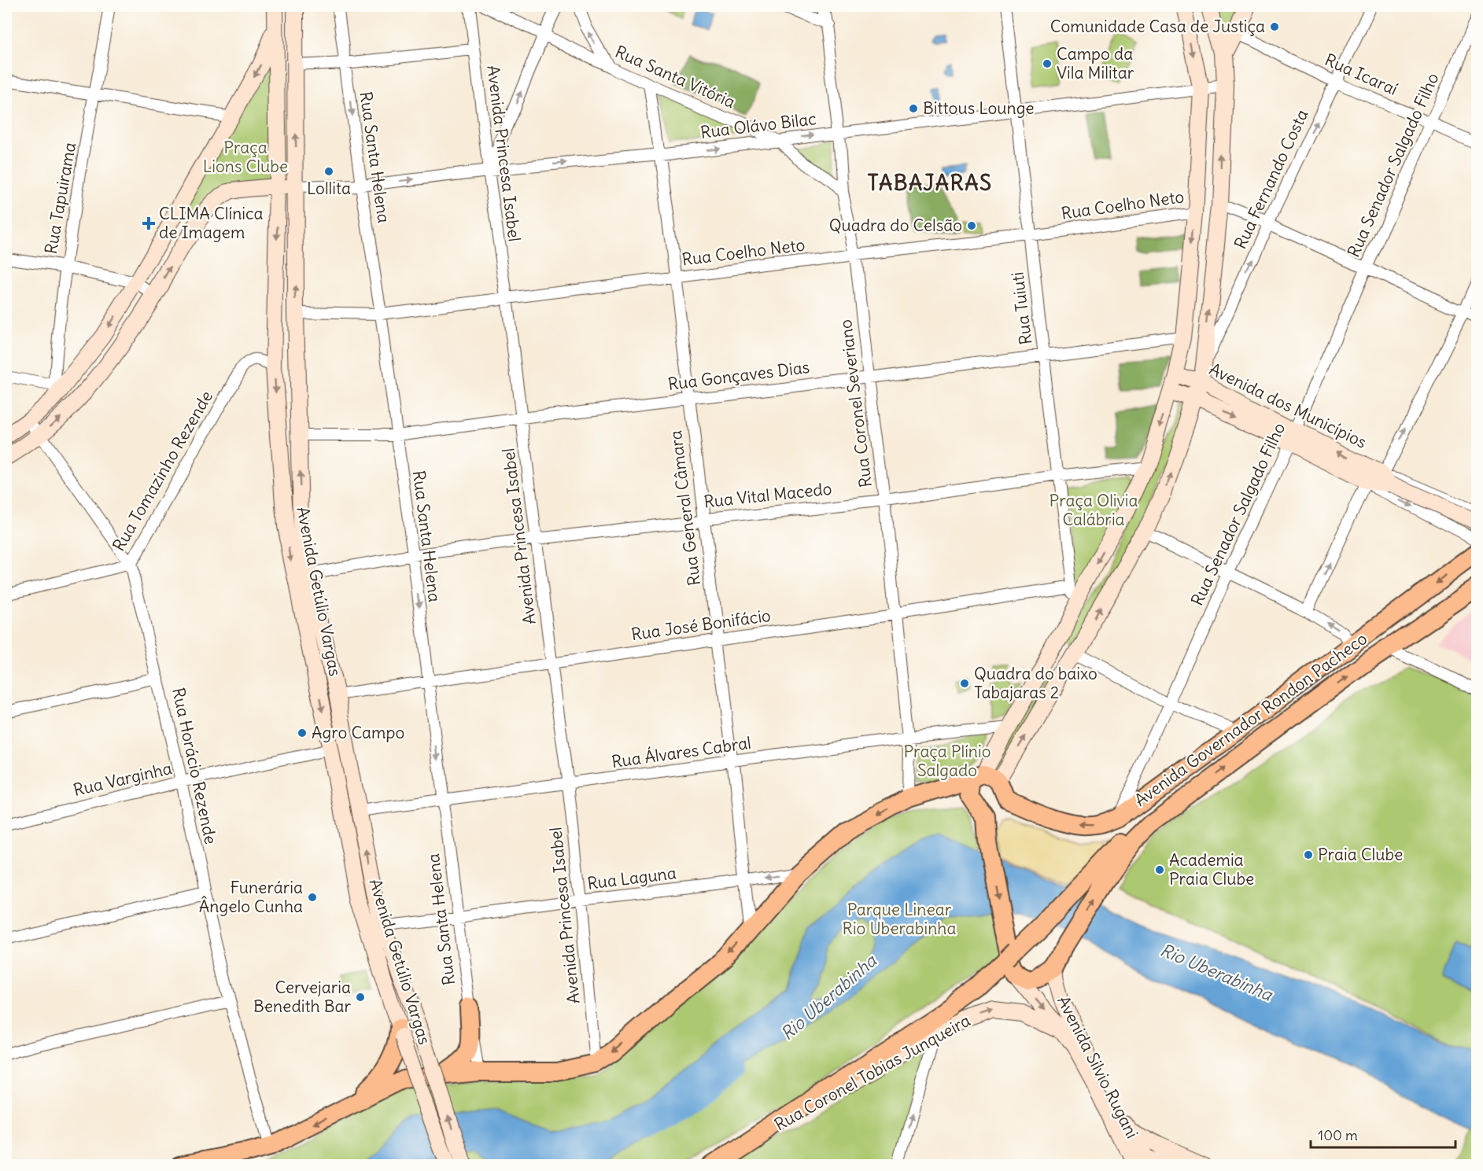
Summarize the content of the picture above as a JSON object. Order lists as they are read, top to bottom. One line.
{"streets":{"main road":["Avenida dos Municípios","Avenida Getúlio Vargas","Avenida Governador Rondon Pacheco","Avenida Silvio Rugani","Rua Coronel Tobias Junqueira"],"street":["Rua Icaraí","Rua Santa Vitória","Rua Olávo Bilac","Avenida Princesa Isabel","Rua Santa Helena","Rua Senador Salgado Filho","Rua Fernando Costa","Rua Tapuirama","Rua Coelho Neto","Rua Tuiuti","Rua Gonçaves Dias","Rua Coronel Severiano","Rua Tomazinho Rezende","Rua Vital Macedo","Rua General Câmara","Rua José Bonifácio","Rua Álvares Cabral","Rua Horácio Rezende","Rua Varginha","Rua Laguna"]},"crossings":[["Rua Icaraí","Rua Senador Salgado Filho"],["Rua Icaraí","Rua Fernando Costa"],["Rua Santa Vitória","Rua Olávo Bilac"],["Rua Santa Vitória","Rua Coronel Severiano"],["Rua Santa Vitória","Rua General Câmara"],["Rua Olávo Bilac","Avenida Princesa Isabel"],["Rua Olávo Bilac","Rua Santa Helena"],["Rua Olávo Bilac","Rua Tuiuti"],["Rua Olávo Bilac","Rua Coronel Severiano"],["Rua Olávo Bilac","Rua General Câmara"],["Rua Olávo Bilac","Avenida Getúlio Vargas"],["Avenida Princesa Isabel","Rua Coelho Neto"],["Avenida Princesa Isabel","Rua Gonçaves Dias"],["Avenida Princesa Isabel","Rua Vital Macedo"],["Avenida Princesa Isabel","Rua José Bonifácio"],["Avenida Princesa Isabel","Rua Álvares Cabral"],["Avenida Princesa Isabel","Rua Laguna"],["Rua Santa Helena","Rua Coelho Neto"],["Rua Santa Helena","Rua Gonçaves Dias"],["Rua Santa Helena","Rua Vital Macedo"],["Rua Santa Helena","Rua José Bonifácio"],["Rua Santa Helena","Rua Álvares Cabral"],["Rua Santa Helena","Rua Laguna"],["Rua Senador Salgado Filho","Avenida dos Municípios"],["Rua Senador Salgado Filho","Avenida Governador Rondon Pacheco"],["Rua Fernando Costa","Avenida dos Municípios"],["Rua Coelho Neto","Rua Tuiuti"],["Rua Coelho Neto","Rua Coronel Severiano"],["Rua Coelho Neto","Rua General Câmara"],["Rua Coelho Neto","Avenida Getúlio Vargas"],["Rua Tuiuti","Rua Gonçaves Dias"],["Rua Tuiuti","Rua Vital Macedo"],["Rua Tuiuti","Rua José Bonifácio"],["Rua Gonçaves Dias","Rua Coronel Severiano"],["Rua Gonçaves Dias","Rua General Câmara"],["Rua Gonçaves Dias","Avenida Getúlio Vargas"],["Rua Coronel Severiano","Rua Vital Macedo"],["Rua Coronel Severiano","Rua José Bonifácio"],["Rua Coronel Severiano","Rua Álvares Cabral"],["Rua Tomazinho Rezende","Avenida Getúlio Vargas"],["Rua Tomazinho Rezende","Rua Horácio Rezende"],["Rua Vital Macedo","Rua General Câmara"],["Rua Vital Macedo","Avenida Getúlio Vargas"],["Rua General Câmara","Rua José Bonifácio"],["Rua General Câmara","Rua Álvares Cabral"],["Rua General Câmara","Rua Laguna"],["Avenida Getúlio Vargas","Rua José Bonifácio"],["Avenida Getúlio Vargas","Rua Álvares Cabral"],["Avenida Getúlio Vargas","Rua Varginha"],["Avenida Getúlio Vargas","Rua Laguna"],["Avenida Governador Rondon Pacheco","Avenida Silvio Rugani"],["Rua Horácio Rezende","Rua Varginha"],["Avenida Silvio Rugani","Rua Coronel Tobias Junqueira"]],"one_way":["Rua Olávo Bilac","Rua Fernando Costa","Avenida Silvio Rugani"],"districts":["TABAJARAS"],"water":["Rio Uberabinha"],"parks":["Praça Lions Clube","Praça Olivia Calábria","Praça Plínio Salgado","Parque Linear Rio Uberabinha"],"places":{"other":["Comunidade Casa de Justiça","Campo da Vila Militar","Bittous Lounge","Lollita","Quadra do Celsão","Quadra do baixo Tabajaras 2","Agro Campo","Praia Clube","Academia Praia Clube","Funerária Ângelo Cunha","Cervejaria Benedith Bar"],"health":["CLIMA Clínica de Imagem"]},"scale_bar":"100 m"}
